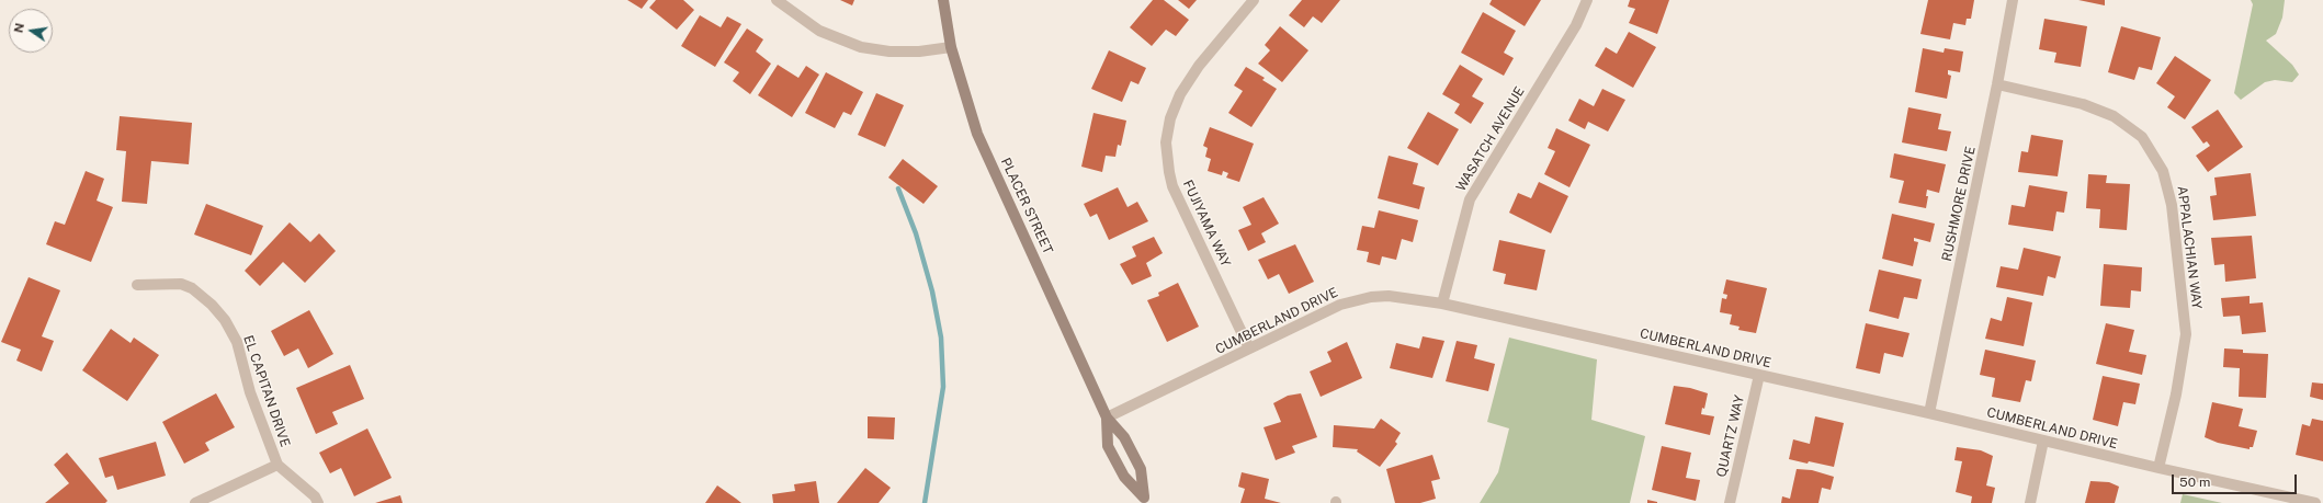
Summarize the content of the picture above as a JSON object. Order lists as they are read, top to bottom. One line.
{"streets":{"main road":["PLACER STREET"],"street":["WASATCH AVENUE","RUSHMORE DRIVE","FUJIYAMA WAY","APPALACHIAN WAY","CUMBERLAND DRIVE","EL CAPITAN DRIVE","QUARTZ WAY"]},"crossings":[["WASATCH AVENUE","CUMBERLAND DRIVE"],["RUSHMORE DRIVE","APPALACHIAN WAY"],["RUSHMORE DRIVE","CUMBERLAND DRIVE"],["PLACER STREET","CUMBERLAND DRIVE"],["FUJIYAMA WAY","CUMBERLAND DRIVE"],["APPALACHIAN WAY","CUMBERLAND DRIVE"],["CUMBERLAND DRIVE","QUARTZ WAY"]],"scale_bar":"50 m","north":"left"}
